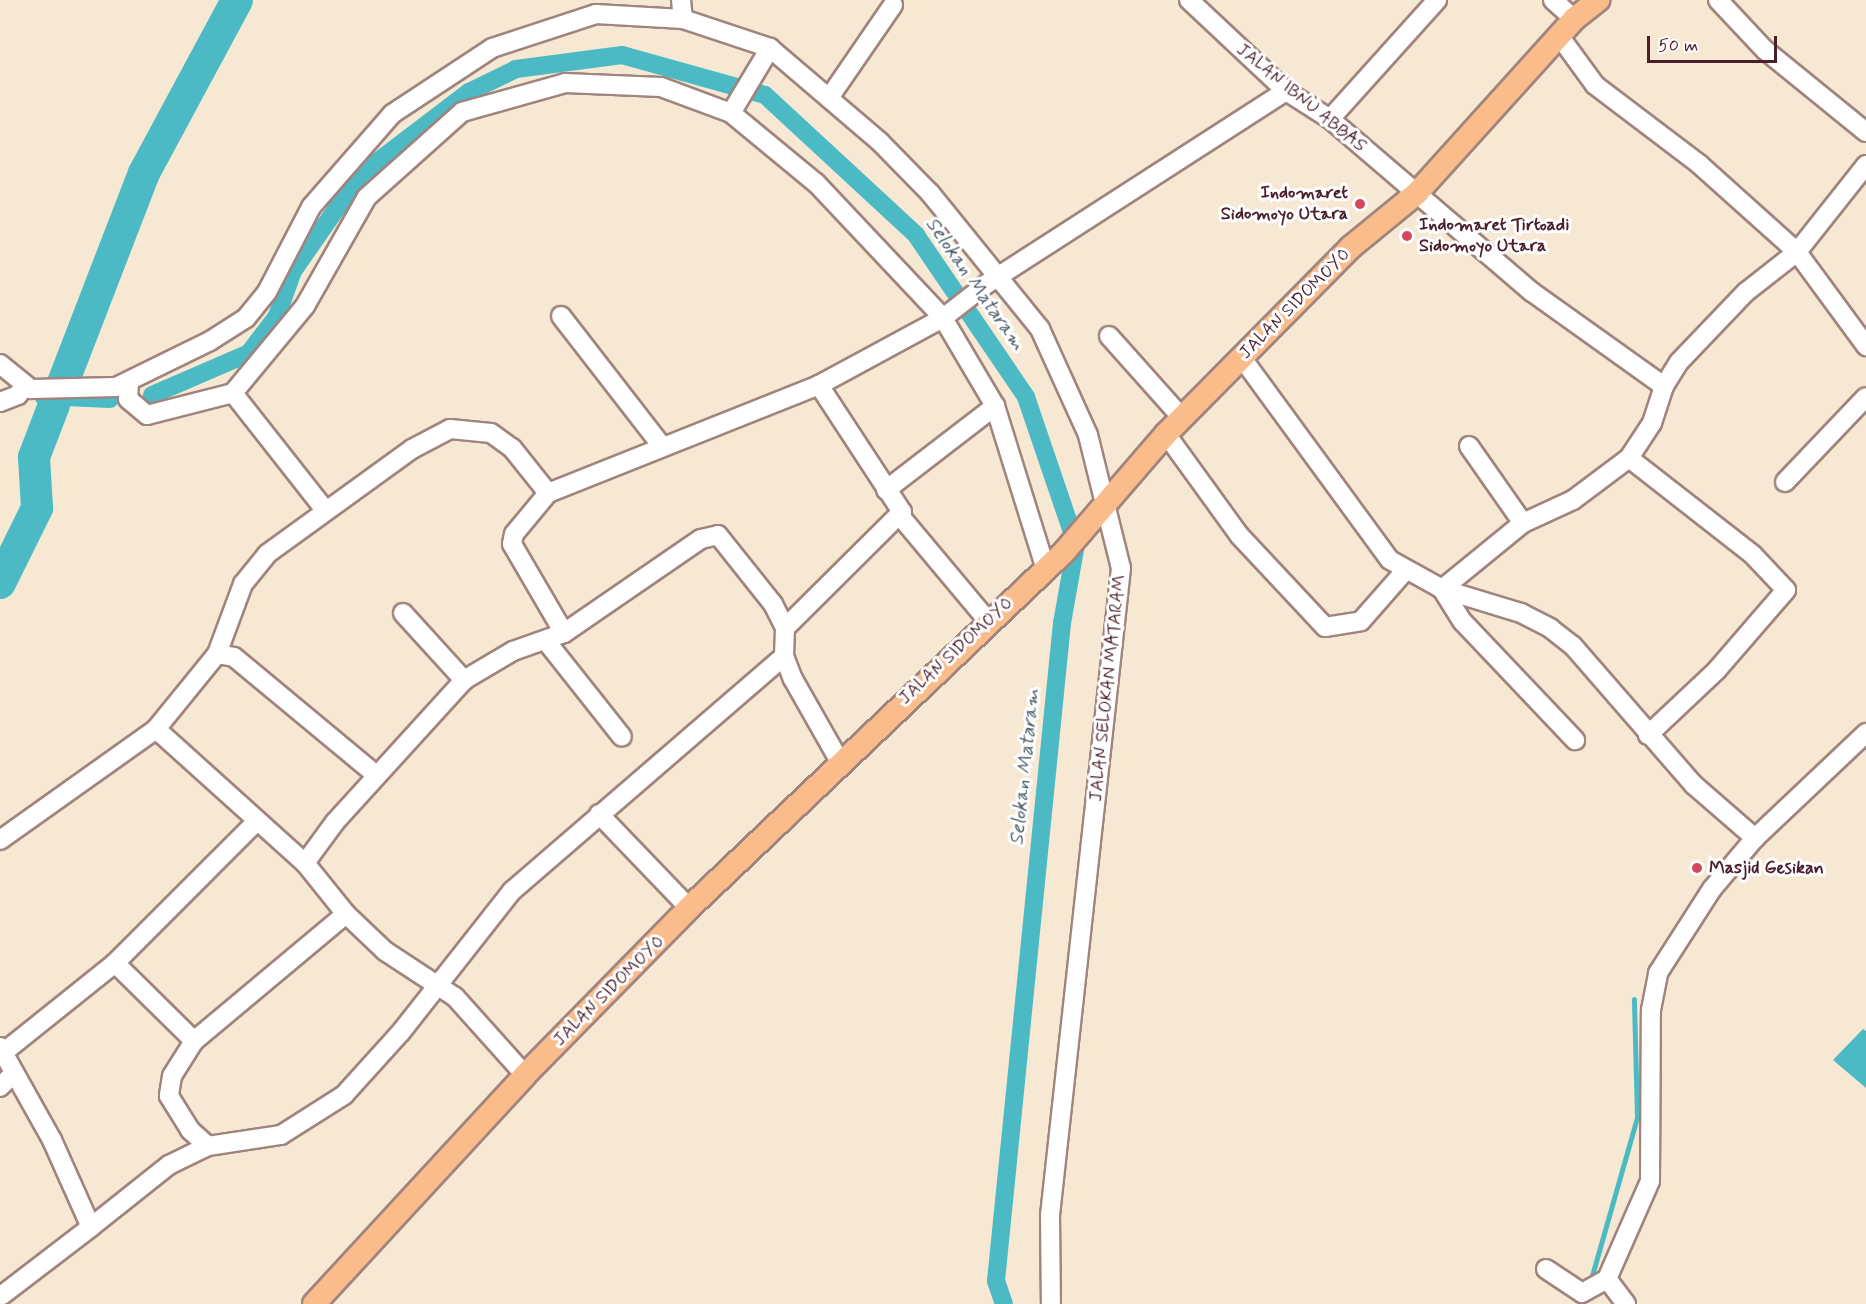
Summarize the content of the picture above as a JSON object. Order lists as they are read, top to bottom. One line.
{"streets":{"main road":["JALAN SIDOMOYO"],"street":["JALAN IBNU ABBAS","JALAN SELOKAN MATARAM"]},"crossings":[["JALAN IBNU ABBAS","JALAN SIDOMOYO"],["JALAN SIDOMOYO","JALAN SELOKAN MATARAM"]],"water":["Selokan Mataram"],"places":["Indomaret Sidomoyo Utara","Indomaret Tirtoadi Sidomoyo Utara","Masjid Gesikan"],"scale_bar":"50 m"}
